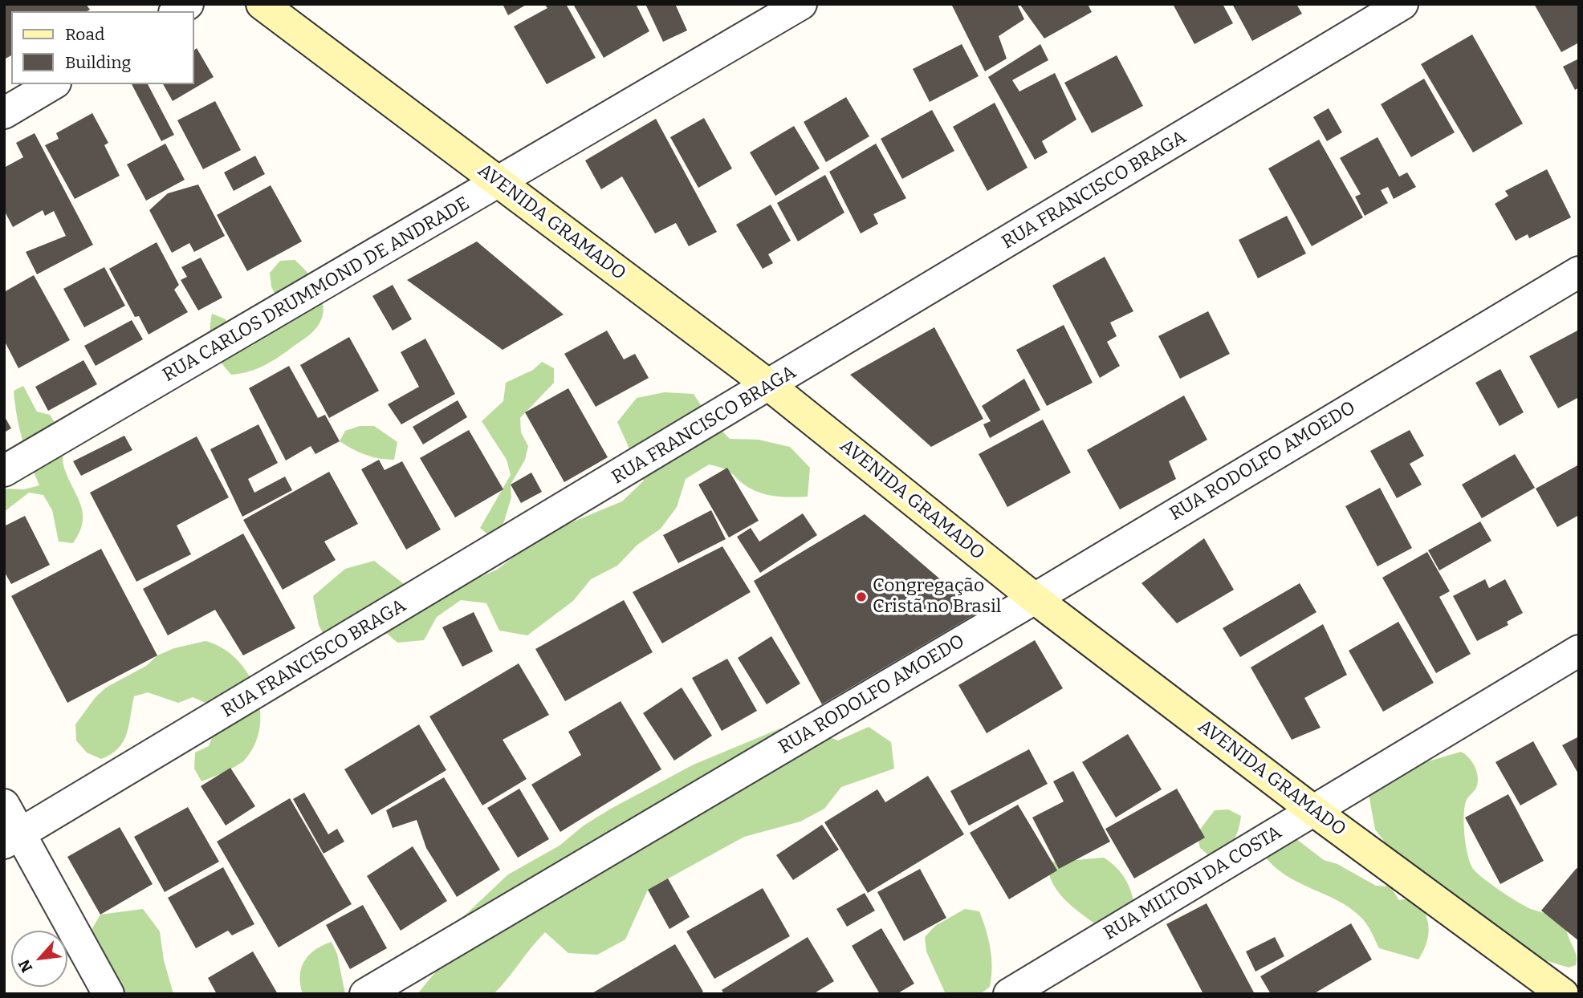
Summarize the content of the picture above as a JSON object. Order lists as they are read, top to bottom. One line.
{"streets":{"street":["RUA FRANCISCO BRAGA","AVENIDA GRAMADO","RUA CARLOS DRUMMOND DE ANDRADE","RUA RODOLFO AMOEDO","RUA MILTON DA COSTA"]},"crossings":[["RUA FRANCISCO BRAGA","AVENIDA GRAMADO"],["AVENIDA GRAMADO","RUA CARLOS DRUMMOND DE ANDRADE"],["AVENIDA GRAMADO","RUA RODOLFO AMOEDO"],["AVENIDA GRAMADO","RUA MILTON DA COSTA"]],"places":["Congregação Cristã no Brasil"],"legend":["Road","Building"],"north":"bottom left"}
